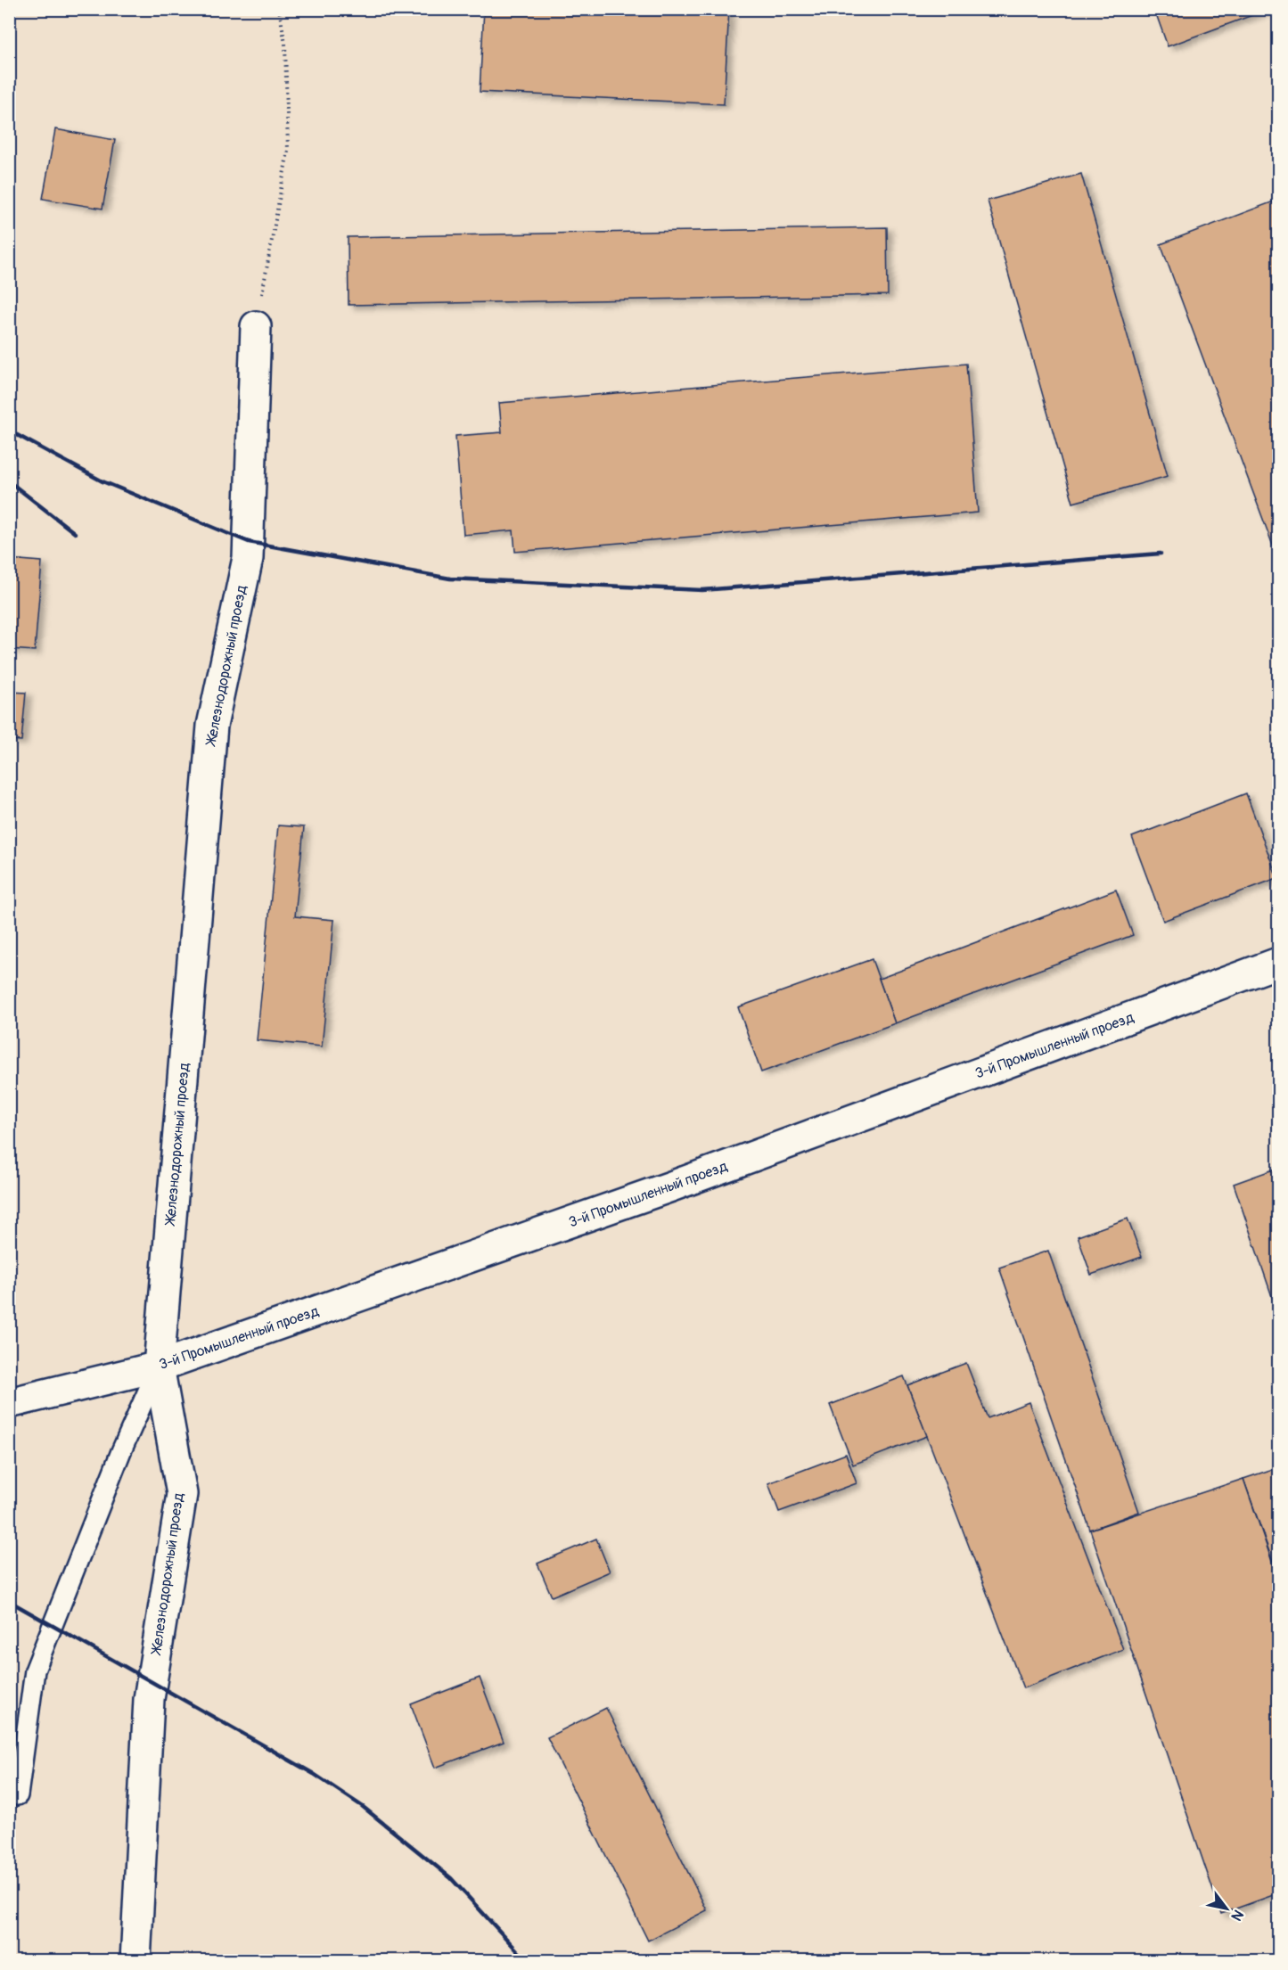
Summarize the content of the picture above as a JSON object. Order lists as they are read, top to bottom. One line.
{"streets":{"street":["Железнодорожный проезд","3-й Промышленный проезд"]},"crossings":[["Железнодорожный проезд","3-й Промышленный проезд"]],"north":"bottom right"}
